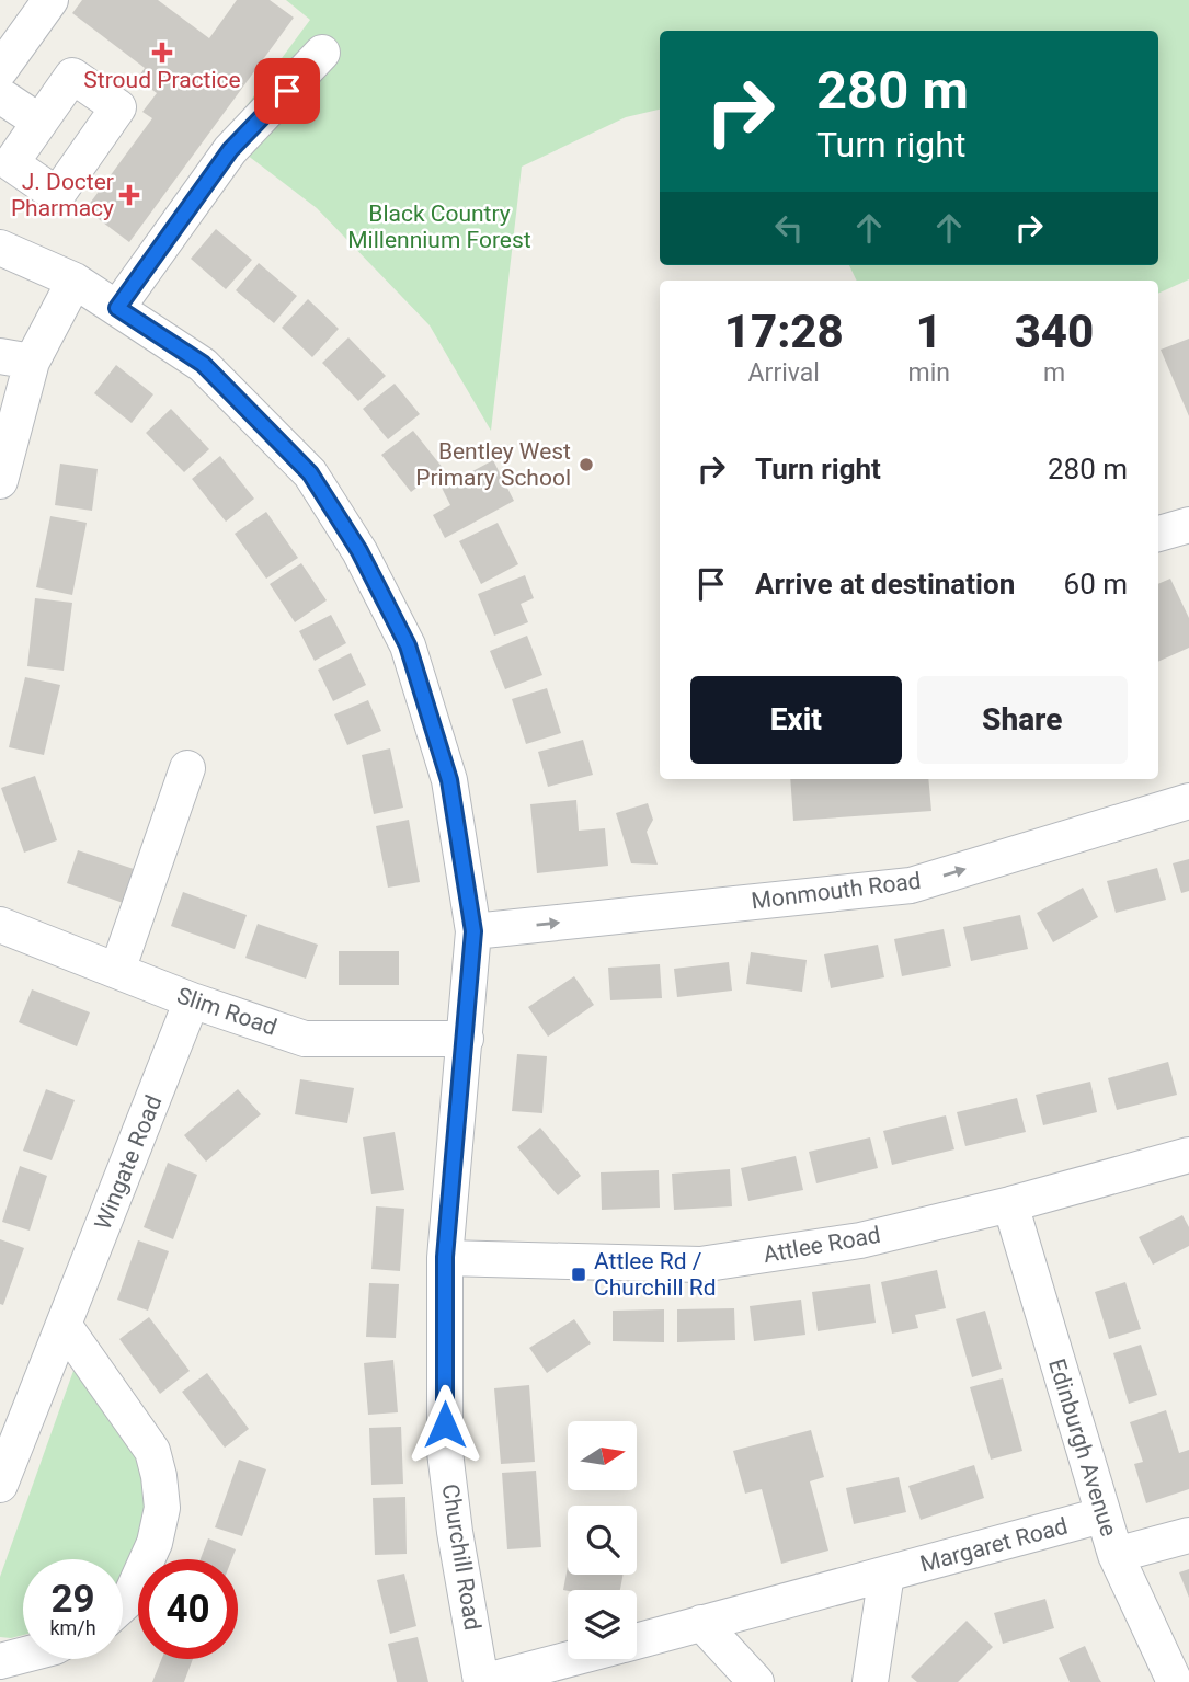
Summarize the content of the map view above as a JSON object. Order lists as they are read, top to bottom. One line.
{"streets":{"street":["Monmouth Road","Slim Road","Wingate Road","Attlee Road","Edinburgh Avenue","Margaret Road","Churchill Road"]},"crossings":[["Monmouth Road","Churchill Road"],["Slim Road","Wingate Road"],["Slim Road","Churchill Road"],["Attlee Road","Edinburgh Avenue"],["Attlee Road","Churchill Road"],["Edinburgh Avenue","Margaret Road"],["Margaret Road","Churchill Road"]],"one_way":["Monmouth Road"],"parks":["Black Country Millennium Forest"],"places":{"health":["Stroud Practice","J. Docter Pharmacy"],"other":["Bentley West Primary School"],"transit":["Attlee Rd / Churchill Rd"]},"north":"right","page":{"turn":["280 m","Turn right"],"eta":["17:28","Arrival","1","min","340","m"],"list":[{"name":"Turn right","value":"280 m"},{"name":"Arrive at destination","value":"60 m"}],"buttons":["Exit","Share"],"speed":"29 km/h","limit":"40"}}
